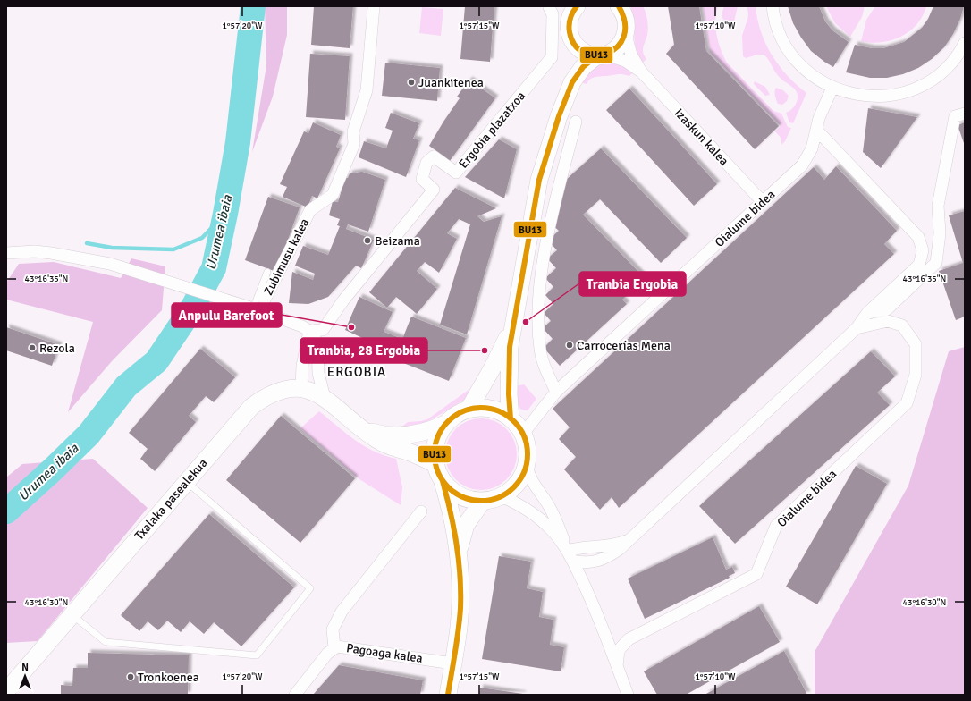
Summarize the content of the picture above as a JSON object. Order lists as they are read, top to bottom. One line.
{"streets":{"main road":["Txalaka pasealekua"],"street":["Ergobia plazatxoa","Izaskun kalea","Oialume bidea","Zubimusu kalea","Pagoaga kalea"]},"crossings":[["Izaskun kalea","Oialume bidea"],["Oialume bidea","Txalaka pasealekua"]],"districts":["ERGOBIA"],"water":["Urumea ibaia"],"places":["Juankitenea","Beizama","Tranbia Ergobia","Anpulu Barefoot","Carrocerías Mena","Rezola","Tranbia, 28 Ergobia","Tronkoenea"],"lines":["transit line BU13"],"north":"top","coordinates":["1°57'20\"W","1°57'15\"W","1°57'10\"W","43°16'35\"N","43°16'30\"N"]}
